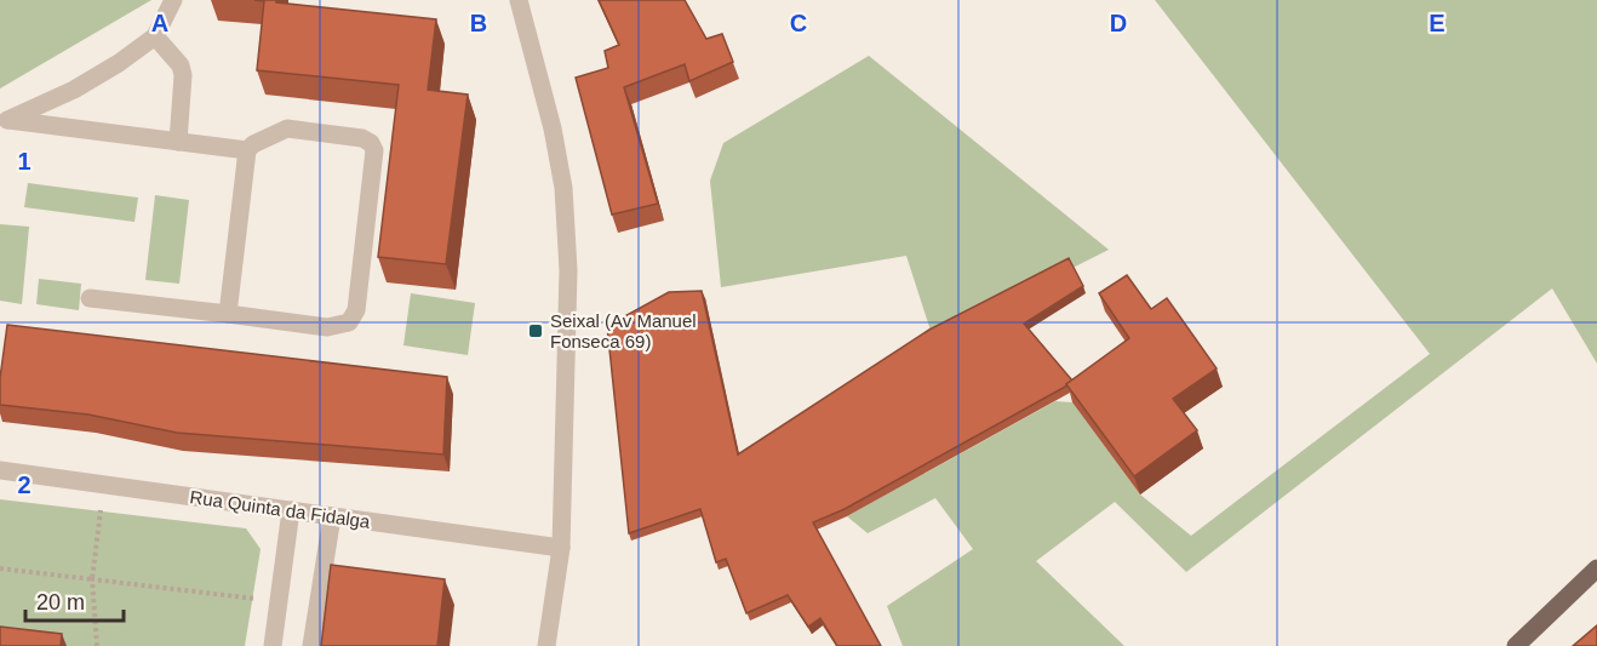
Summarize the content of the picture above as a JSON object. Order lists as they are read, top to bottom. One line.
{"streets":{"street":["Rua Quinta da Fidalga"]},"places":{"transit":["Seixal (Av Manuel Fonseca 69)"]},"scale_bar":"20 m","grid":{"columns":["A","B","C","D","E"],"rows":["1","2"]}}
